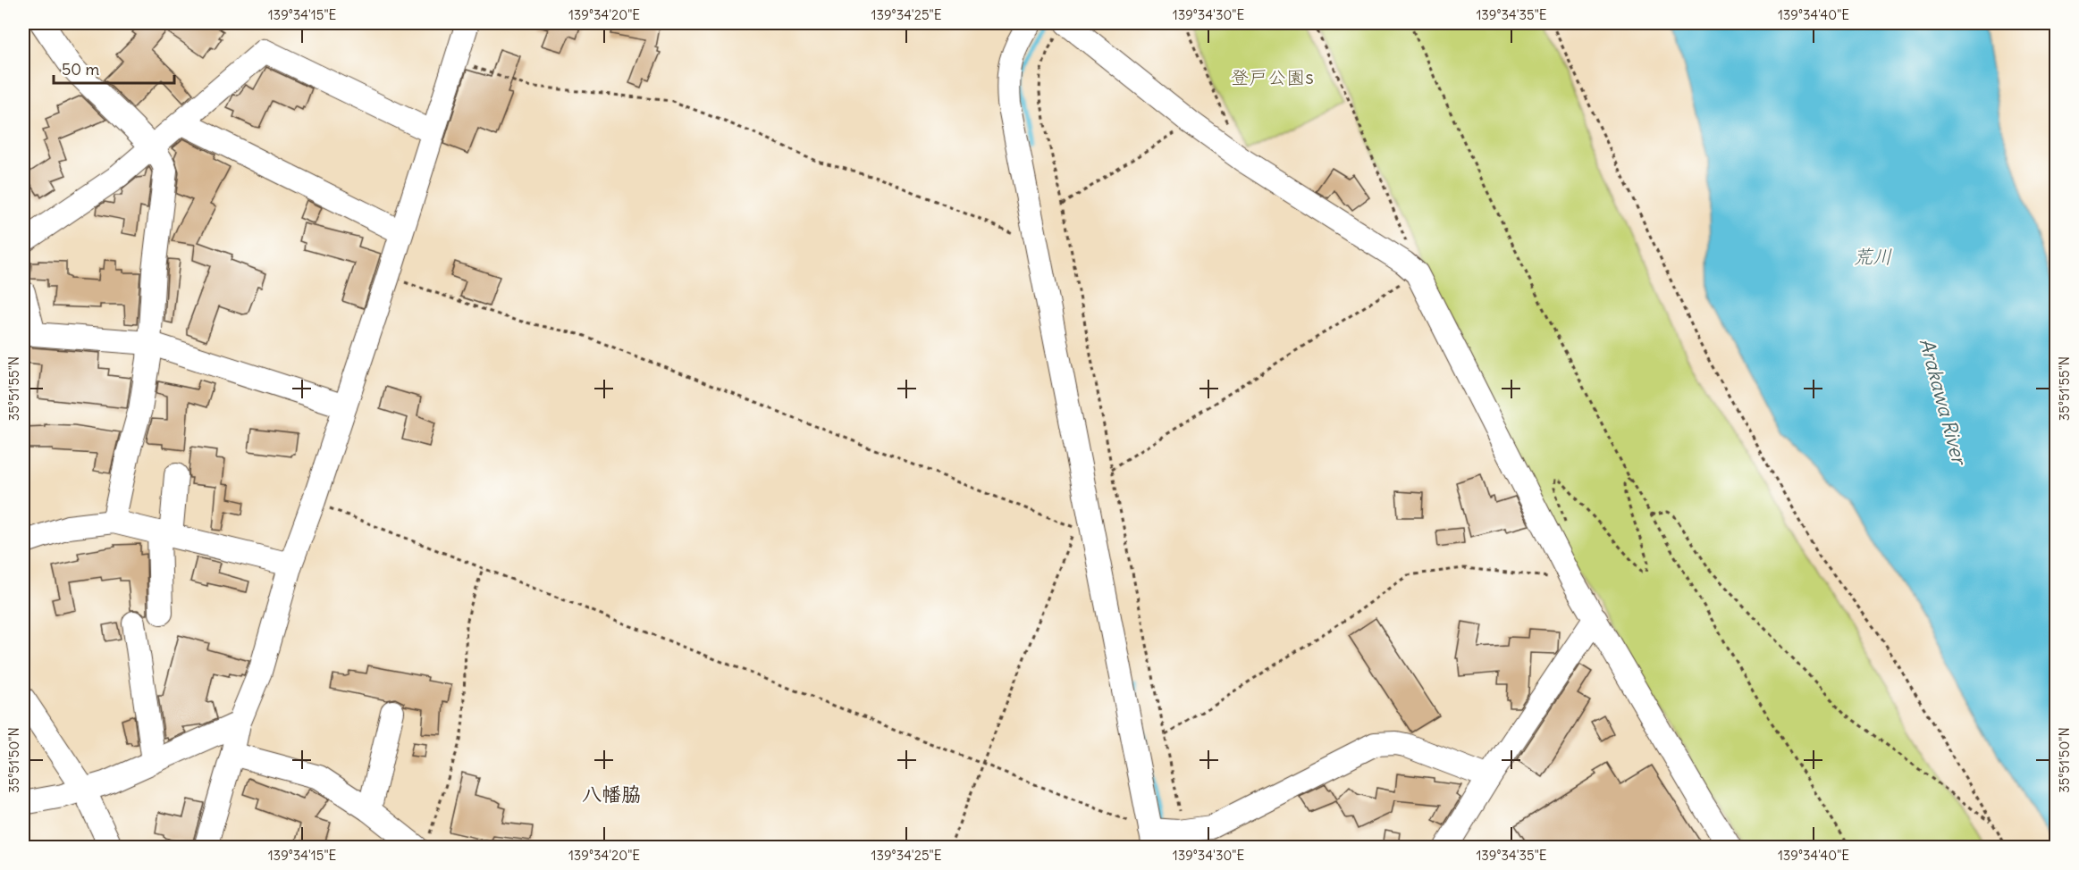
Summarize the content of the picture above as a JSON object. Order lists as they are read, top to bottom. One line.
{"districts":["八幡脇"],"water":["荒川","Arakawa River"],"parks":["登戸公園s"],"scale_bar":"50 m","coordinates":["139°34'15\"E","139°34'20\"E","139°34'25\"E","139°34'30\"E","139°34'35\"E","139°34'40\"E","35°51'55\"N","35°51'50\"N"]}
